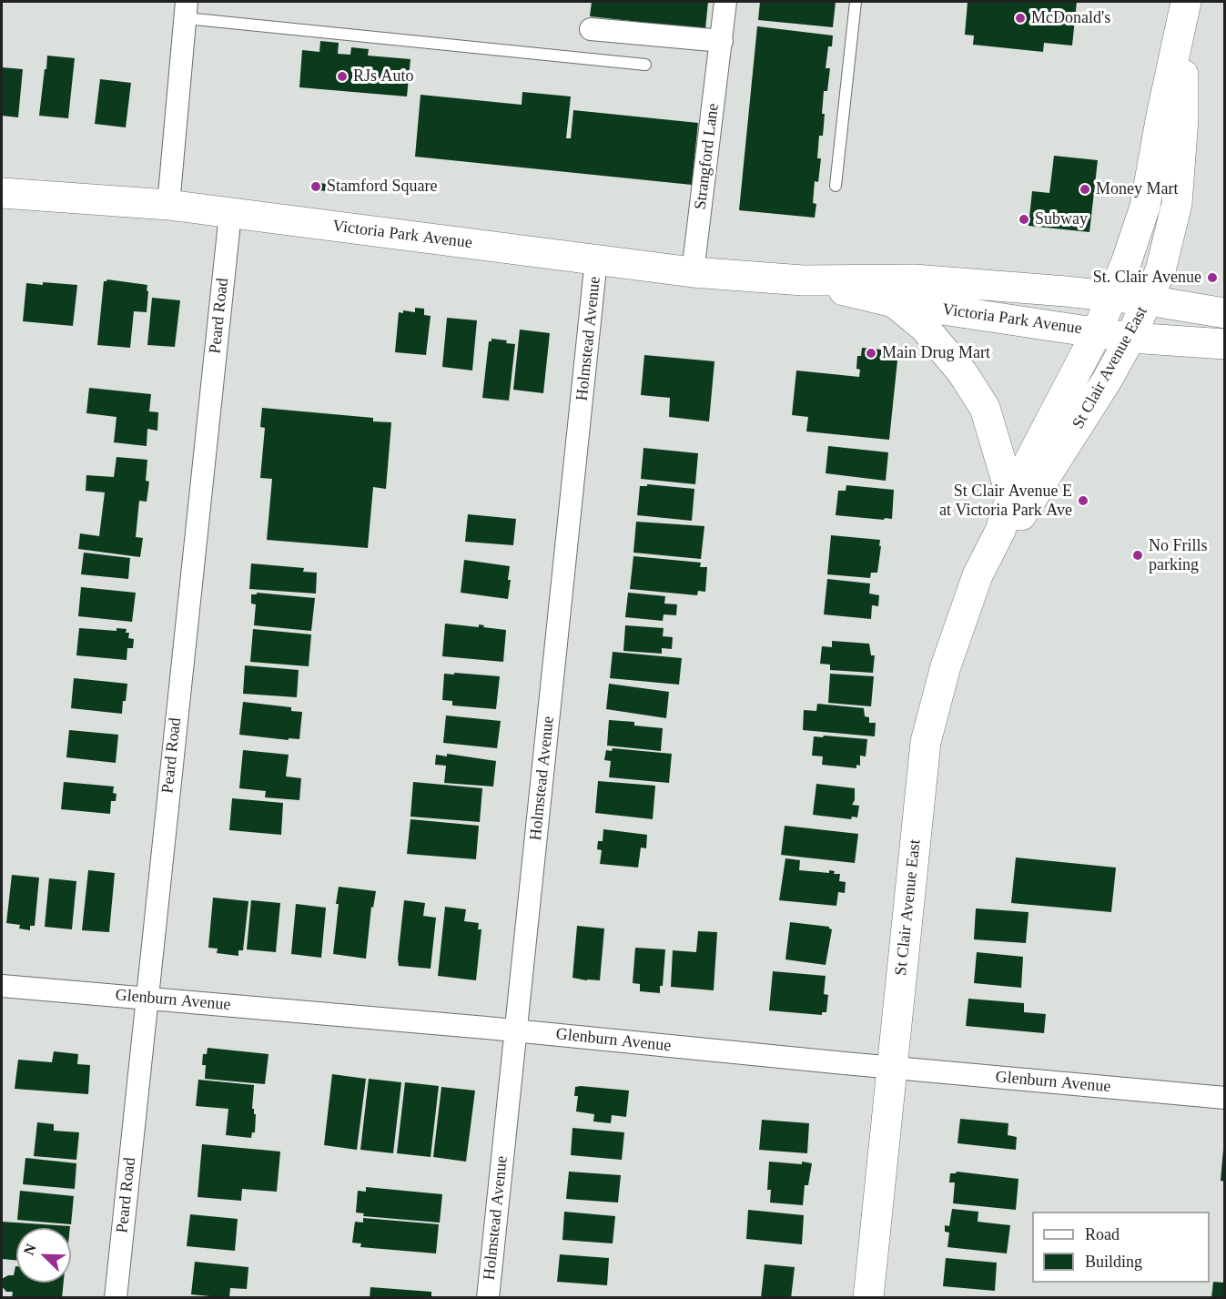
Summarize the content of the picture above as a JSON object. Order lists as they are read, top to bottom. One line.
{"streets":{"main road":["Victoria Park Avenue","St Clair Avenue East"],"street":["Strangford Lane","Peard Road","Holmstead Avenue","Glenburn Avenue"]},"crossings":[["Strangford Lane","Victoria Park Avenue"],["Victoria Park Avenue","Peard Road"],["Victoria Park Avenue","Holmstead Avenue"],["Victoria Park Avenue","St Clair Avenue East"],["Peard Road","Glenburn Avenue"],["Holmstead Avenue","Glenburn Avenue"],["St Clair Avenue East","Glenburn Avenue"]],"places":["McDonald's","RJs Auto","Stamford Square","Money Mart","Subway","St. Clair Avenue","Main Drug Mart","St Clair Avenue E at Victoria Park Ave","No Frills parking"],"legend":["Road","Building"],"north":"top left"}
